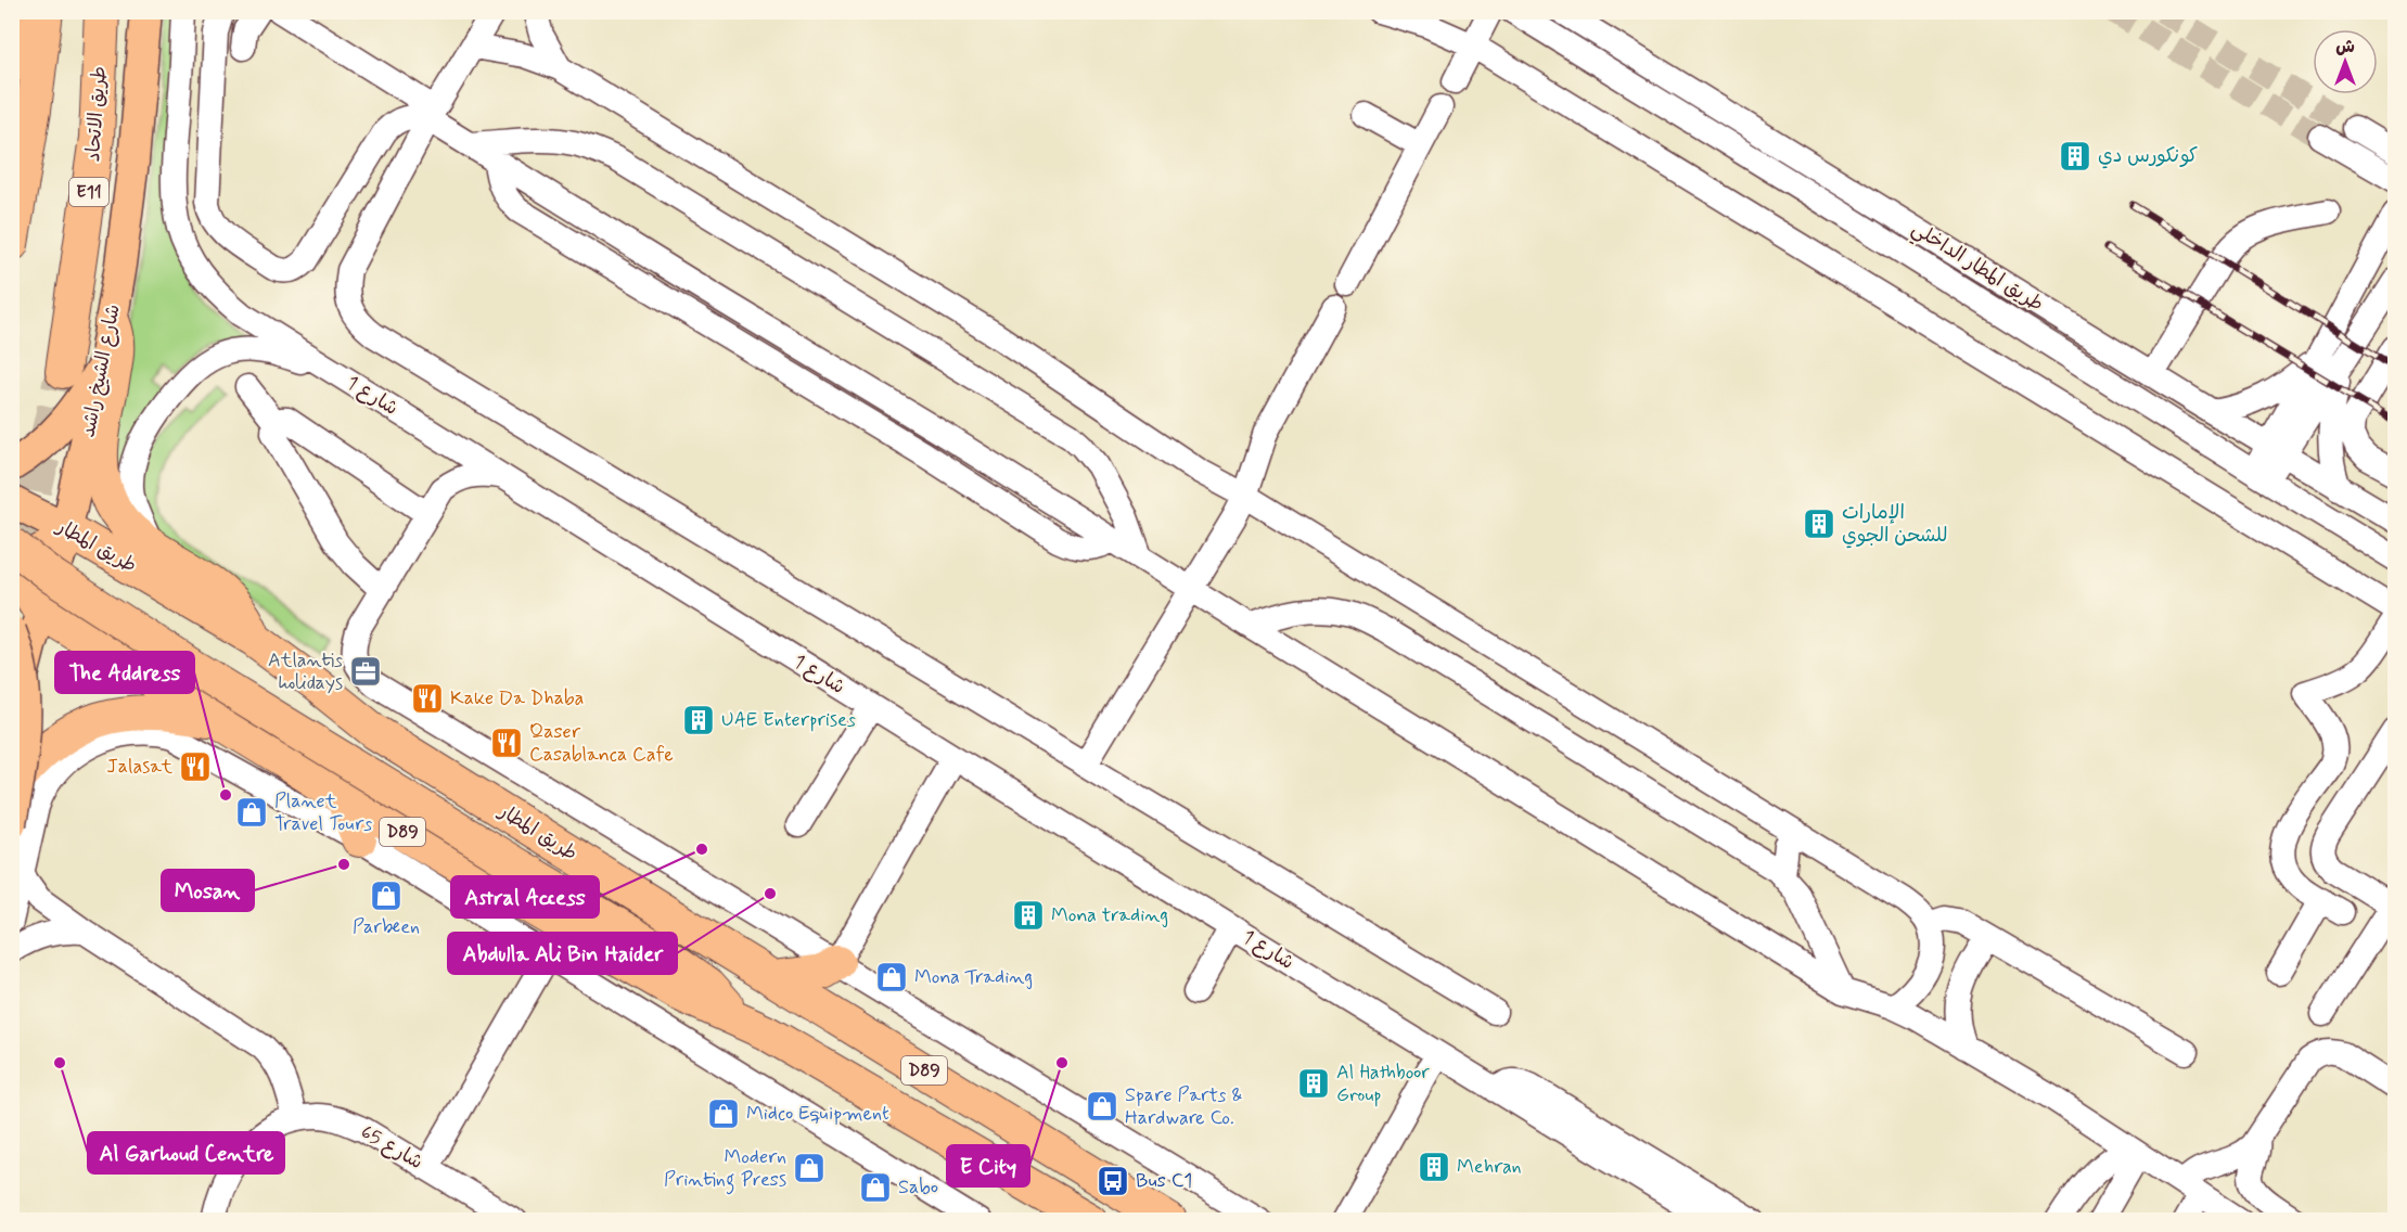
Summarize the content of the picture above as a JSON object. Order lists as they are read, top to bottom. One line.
{"streets":{"highway":["طريق الاتحاد","E11","طريق المطار","D89"],"main road":["شارع الشيخ راشد"],"street":["طريق المطار الداخلي","شارع 1","شارع 65"]},"crossings":[["شارع الشيخ راشد","طريق المطار"]],"places":{"building":["كونكورس دي","الإمارات للشحن الجوي","UAE Enterprises","Mona trading","Al Hathboor Group","Mehran"],"office":["Atlantis holidays"],"restaurant":["Kake Da Dhaba","Qaser Casablanca Cafe","Jalasat"],"other":["The Address","Astral Access","Mosan","Abdulla Ali Bin Haider","Al Garhoud Centre","E City"],"shop":["Planet Travel Tours","Parbeen","Mona Trading","Spare Parts & Hardware Co.","Midco Equipment","Modern Printing Press","Sabo"],"bus stop":["Bus C1"]},"north":"top"}
